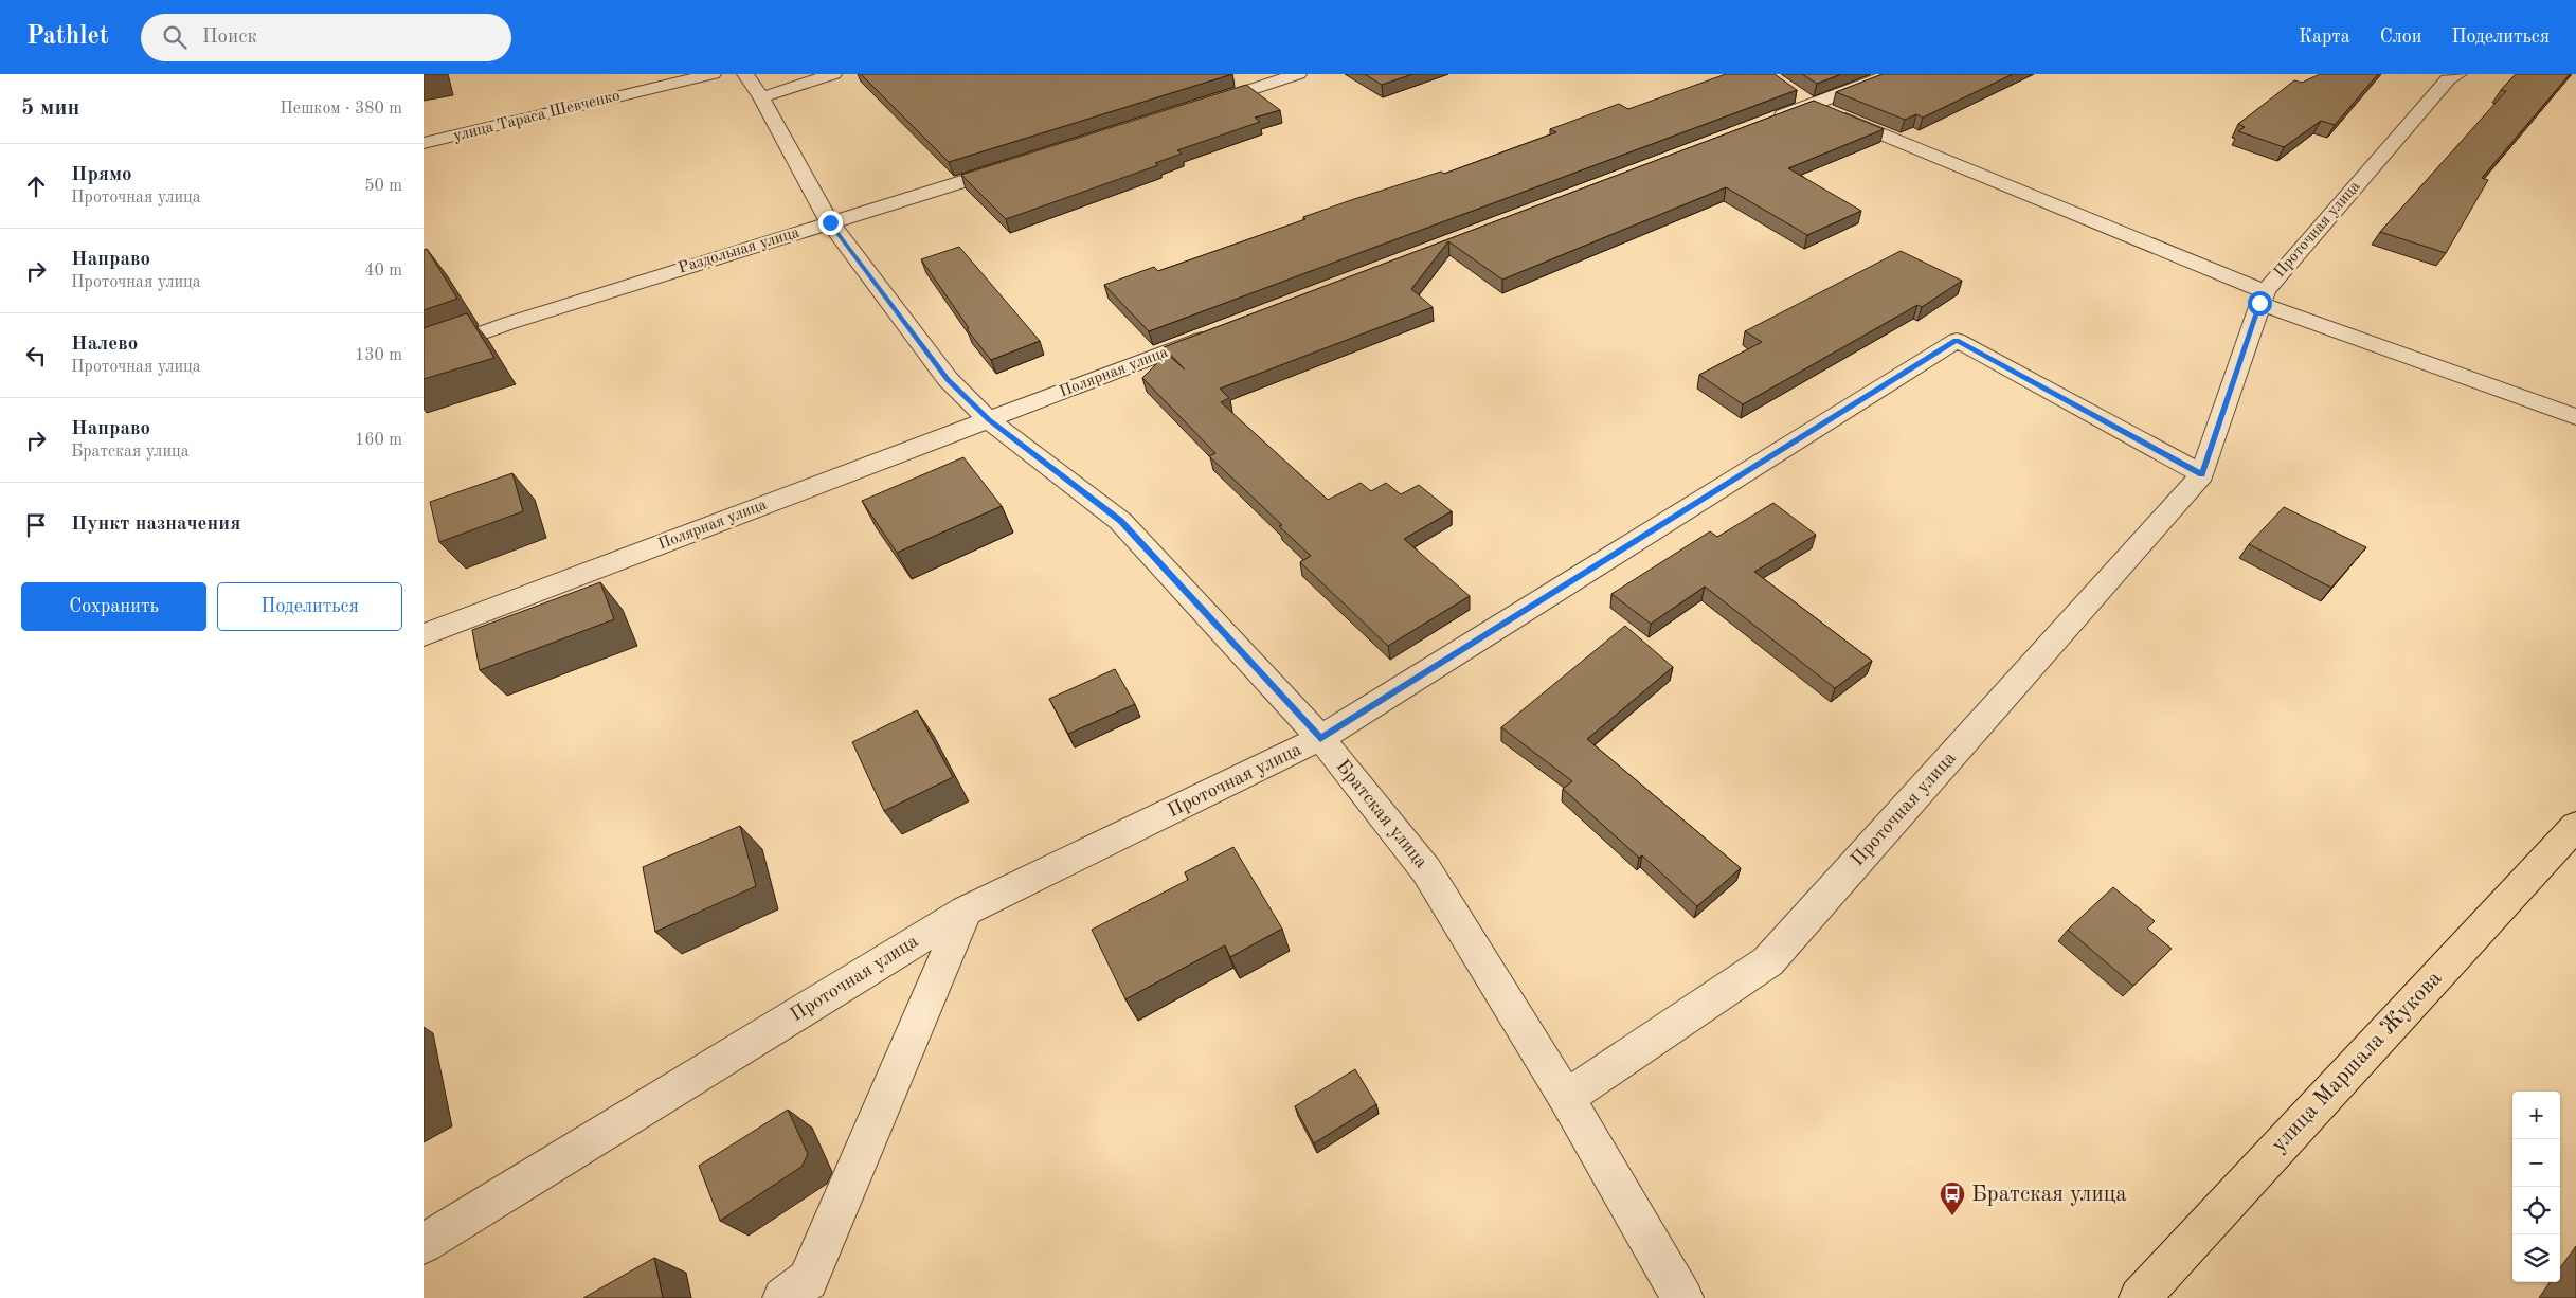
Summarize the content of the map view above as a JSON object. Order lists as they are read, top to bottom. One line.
{"streets":{"main road":["улица Маршала Жукова"],"street":["улица Тараса Шевченко","Проточная улица","Раздольная улица","Полярная улица","Братская улица"]},"crossings":[["Проточная улица","Братская улица"],["Раздольная улица","Братская улица"],["Полярная улица","Братская улица"]],"places":{"bus stop":["Братская улица"]},"page":{"header":"Pathlet","search":"Поиск","nav":["Карта","Слои","Поделиться"],"heading":["5 мин","Пешком · 380 m"],"list":[["Прямо","Проточная улица","50 m"],["Направо","Проточная улица","40 m"],["Налево","Проточная улица","130 m"],["Направо","Братская улица","160 m"],"Пункт назначения"],"buttons":["Сохранить","Поделиться"],"map_buttons":["+","−"]}}
